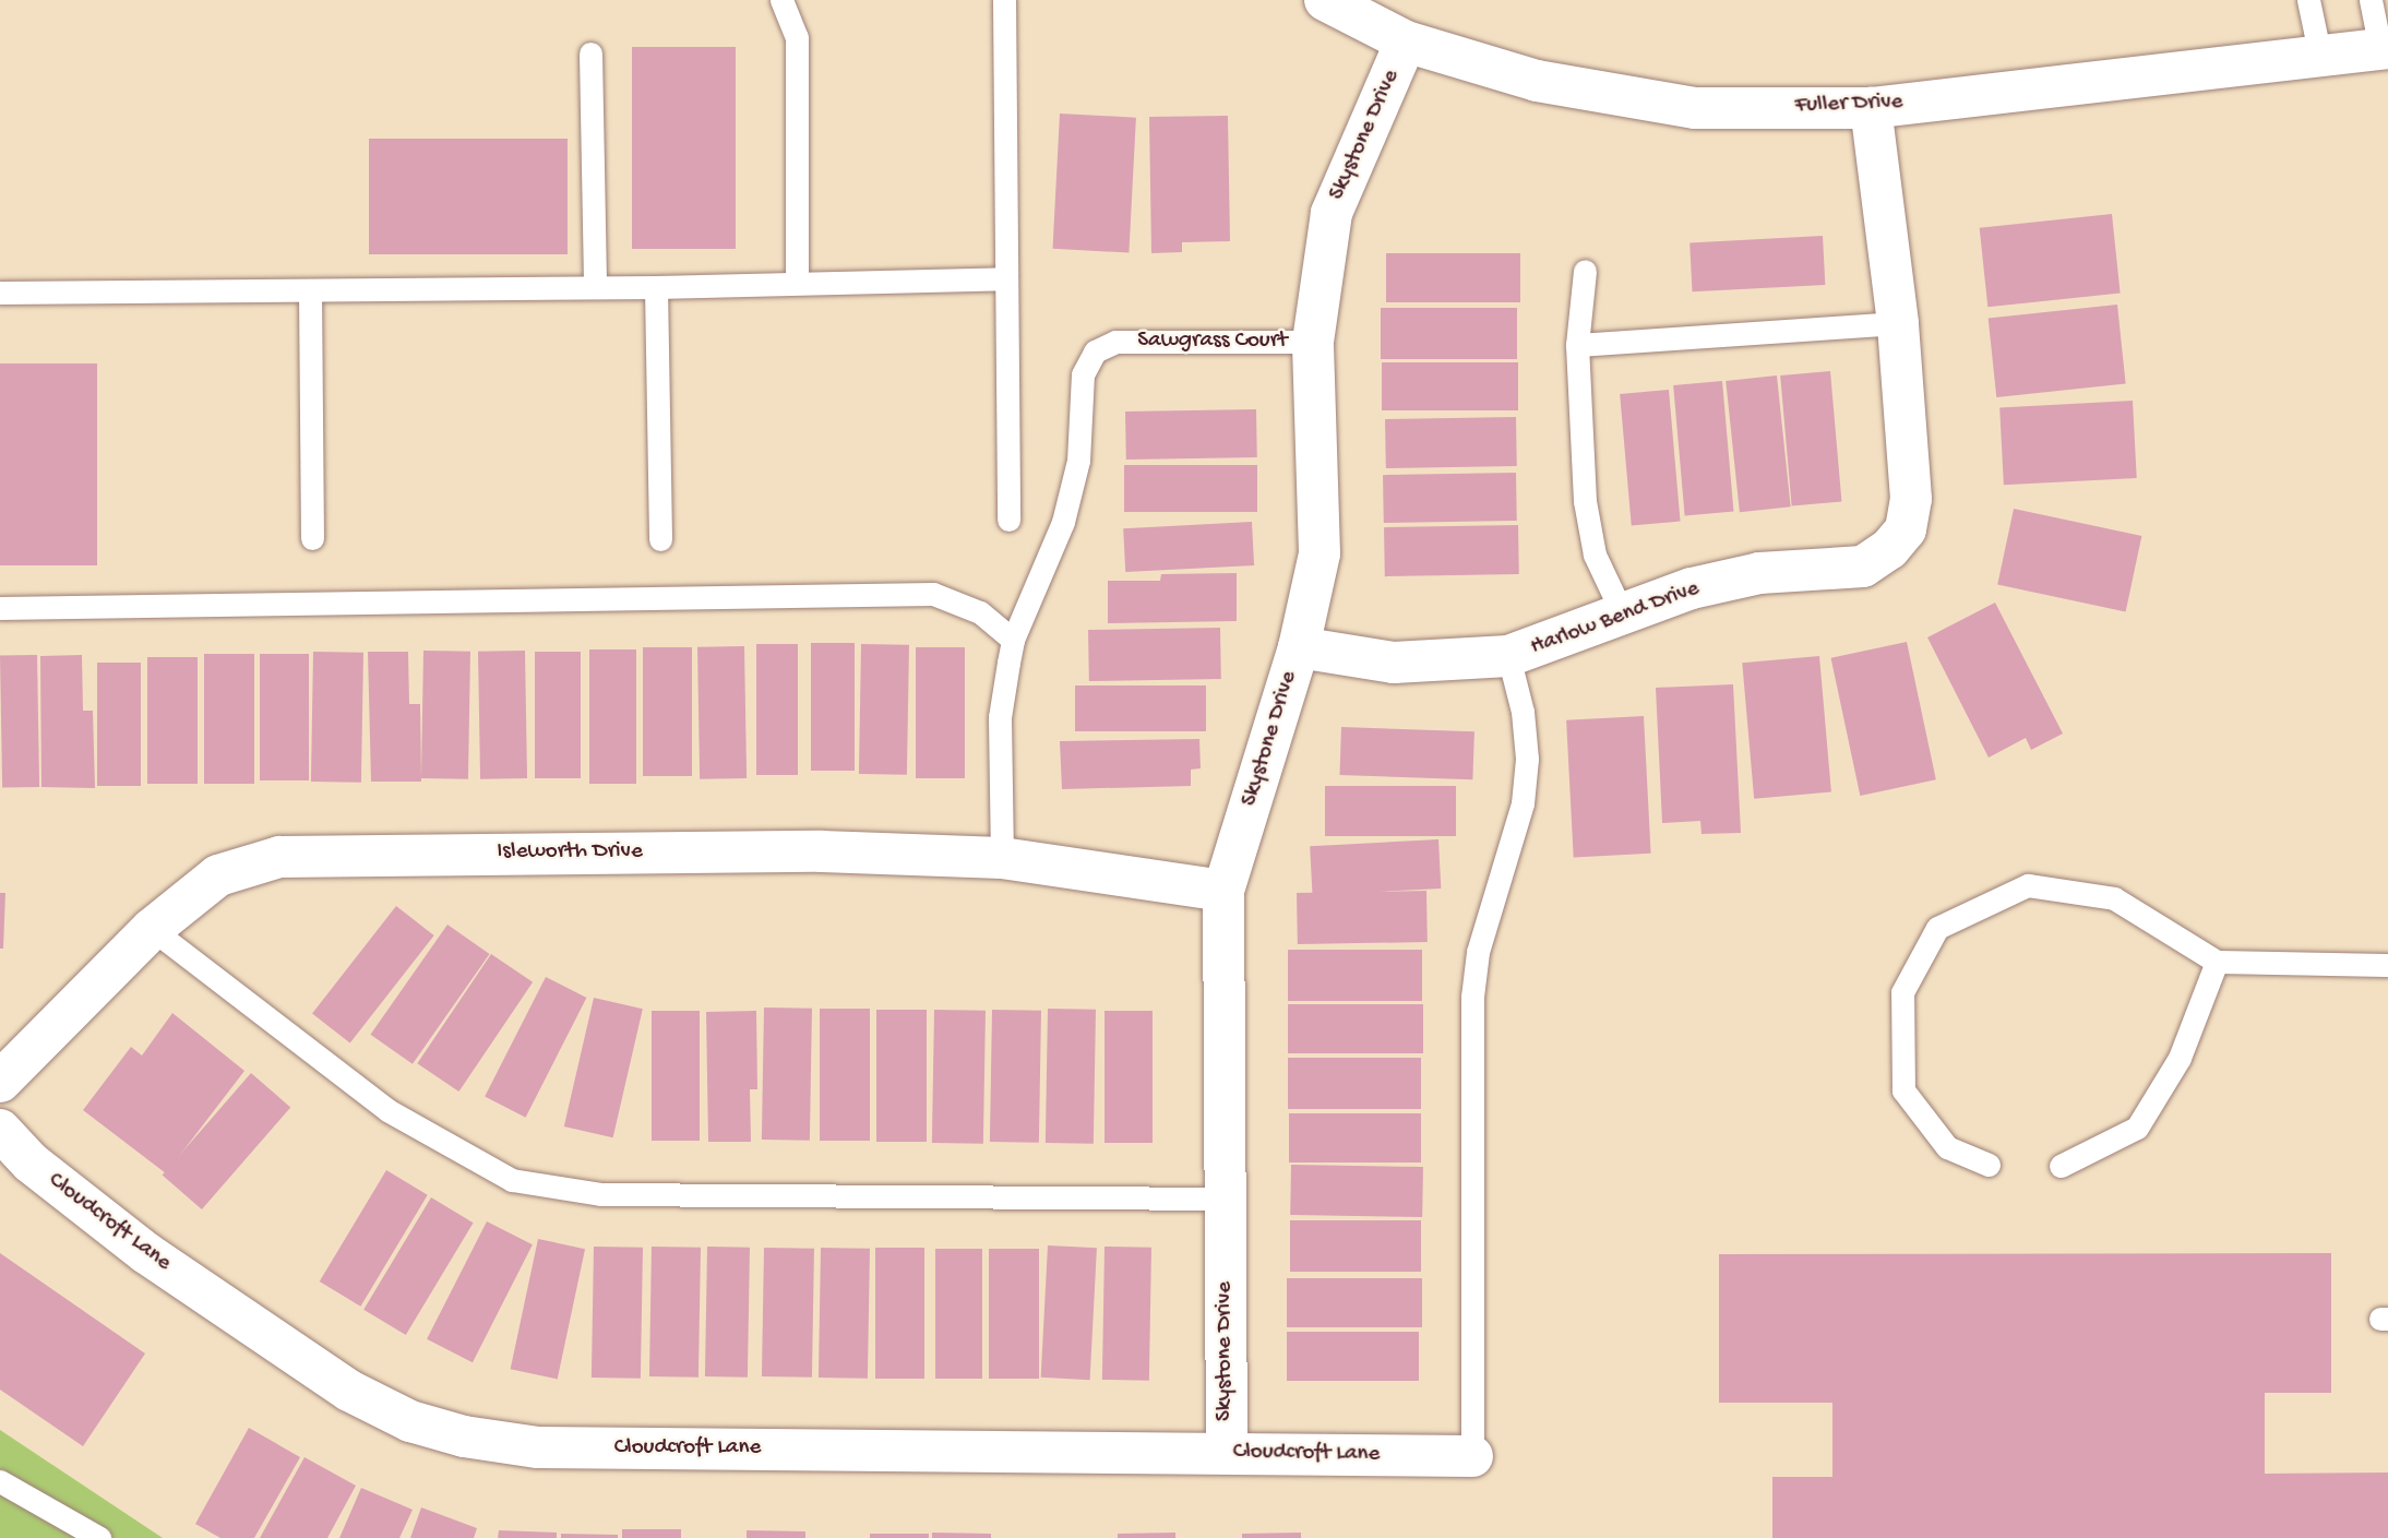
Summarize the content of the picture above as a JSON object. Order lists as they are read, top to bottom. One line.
{"streets":{"street":["Fuller Drive","Skystone Drive","Harlow Bend Drive","Isleworth Drive","Cloudcroft Lane"],"lane":["Sawgrass Court"]},"crossings":[["Fuller Drive","Skystone Drive"],["Fuller Drive","Harlow Bend Drive"],["Skystone Drive","Sawgrass Court"],["Skystone Drive","Harlow Bend Drive"],["Skystone Drive","Isleworth Drive"],["Skystone Drive","Cloudcroft Lane"]]}
